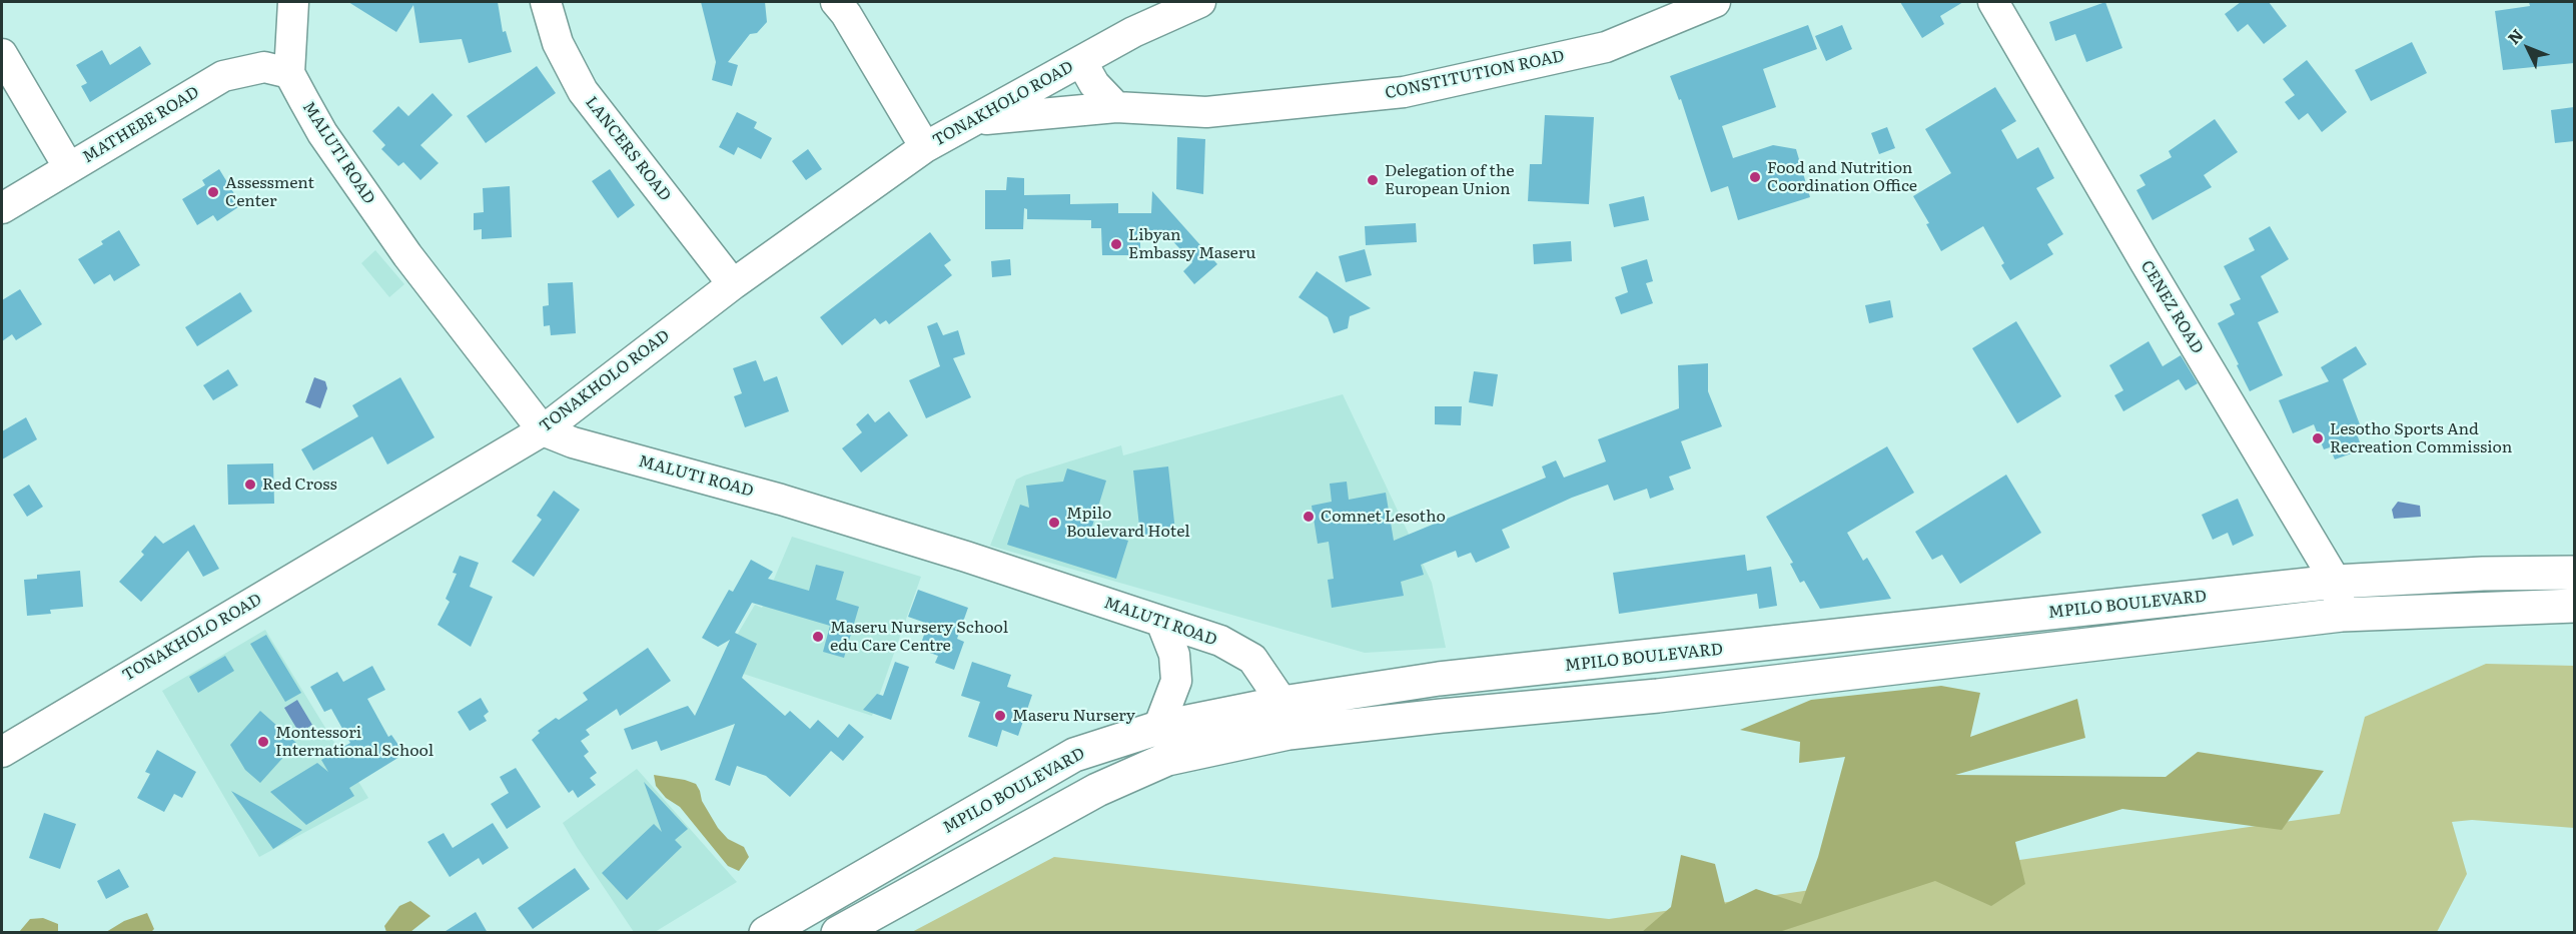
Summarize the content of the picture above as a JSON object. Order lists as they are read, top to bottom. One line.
{"streets":{"highway":["MPILO BOULEVARD"],"street":["CONSTITUTION ROAD","TONAKHOLO ROAD","MATHEBE ROAD","LANCERS ROAD","MALUTI ROAD","CENEZ ROAD"]},"crossings":[["CONSTITUTION ROAD","TONAKHOLO ROAD"],["TONAKHOLO ROAD","LANCERS ROAD"],["TONAKHOLO ROAD","MALUTI ROAD"],["MATHEBE ROAD","MALUTI ROAD"],["MALUTI ROAD","MPILO BOULEVARD"],["CENEZ ROAD","MPILO BOULEVARD"]],"places":["Food and Nutrition Coordination Office","Delegation of the European Union","Assessment Center","Libyan Embassy Maseru","Lesotho Sports And Recreation Commission","Red Cross","Comnet Lesotho","Mpilo Boulevard Hotel","Maseru Nursery School edu Care Centre","Maseru Nursery","Montessori International School"],"north":"top left"}
